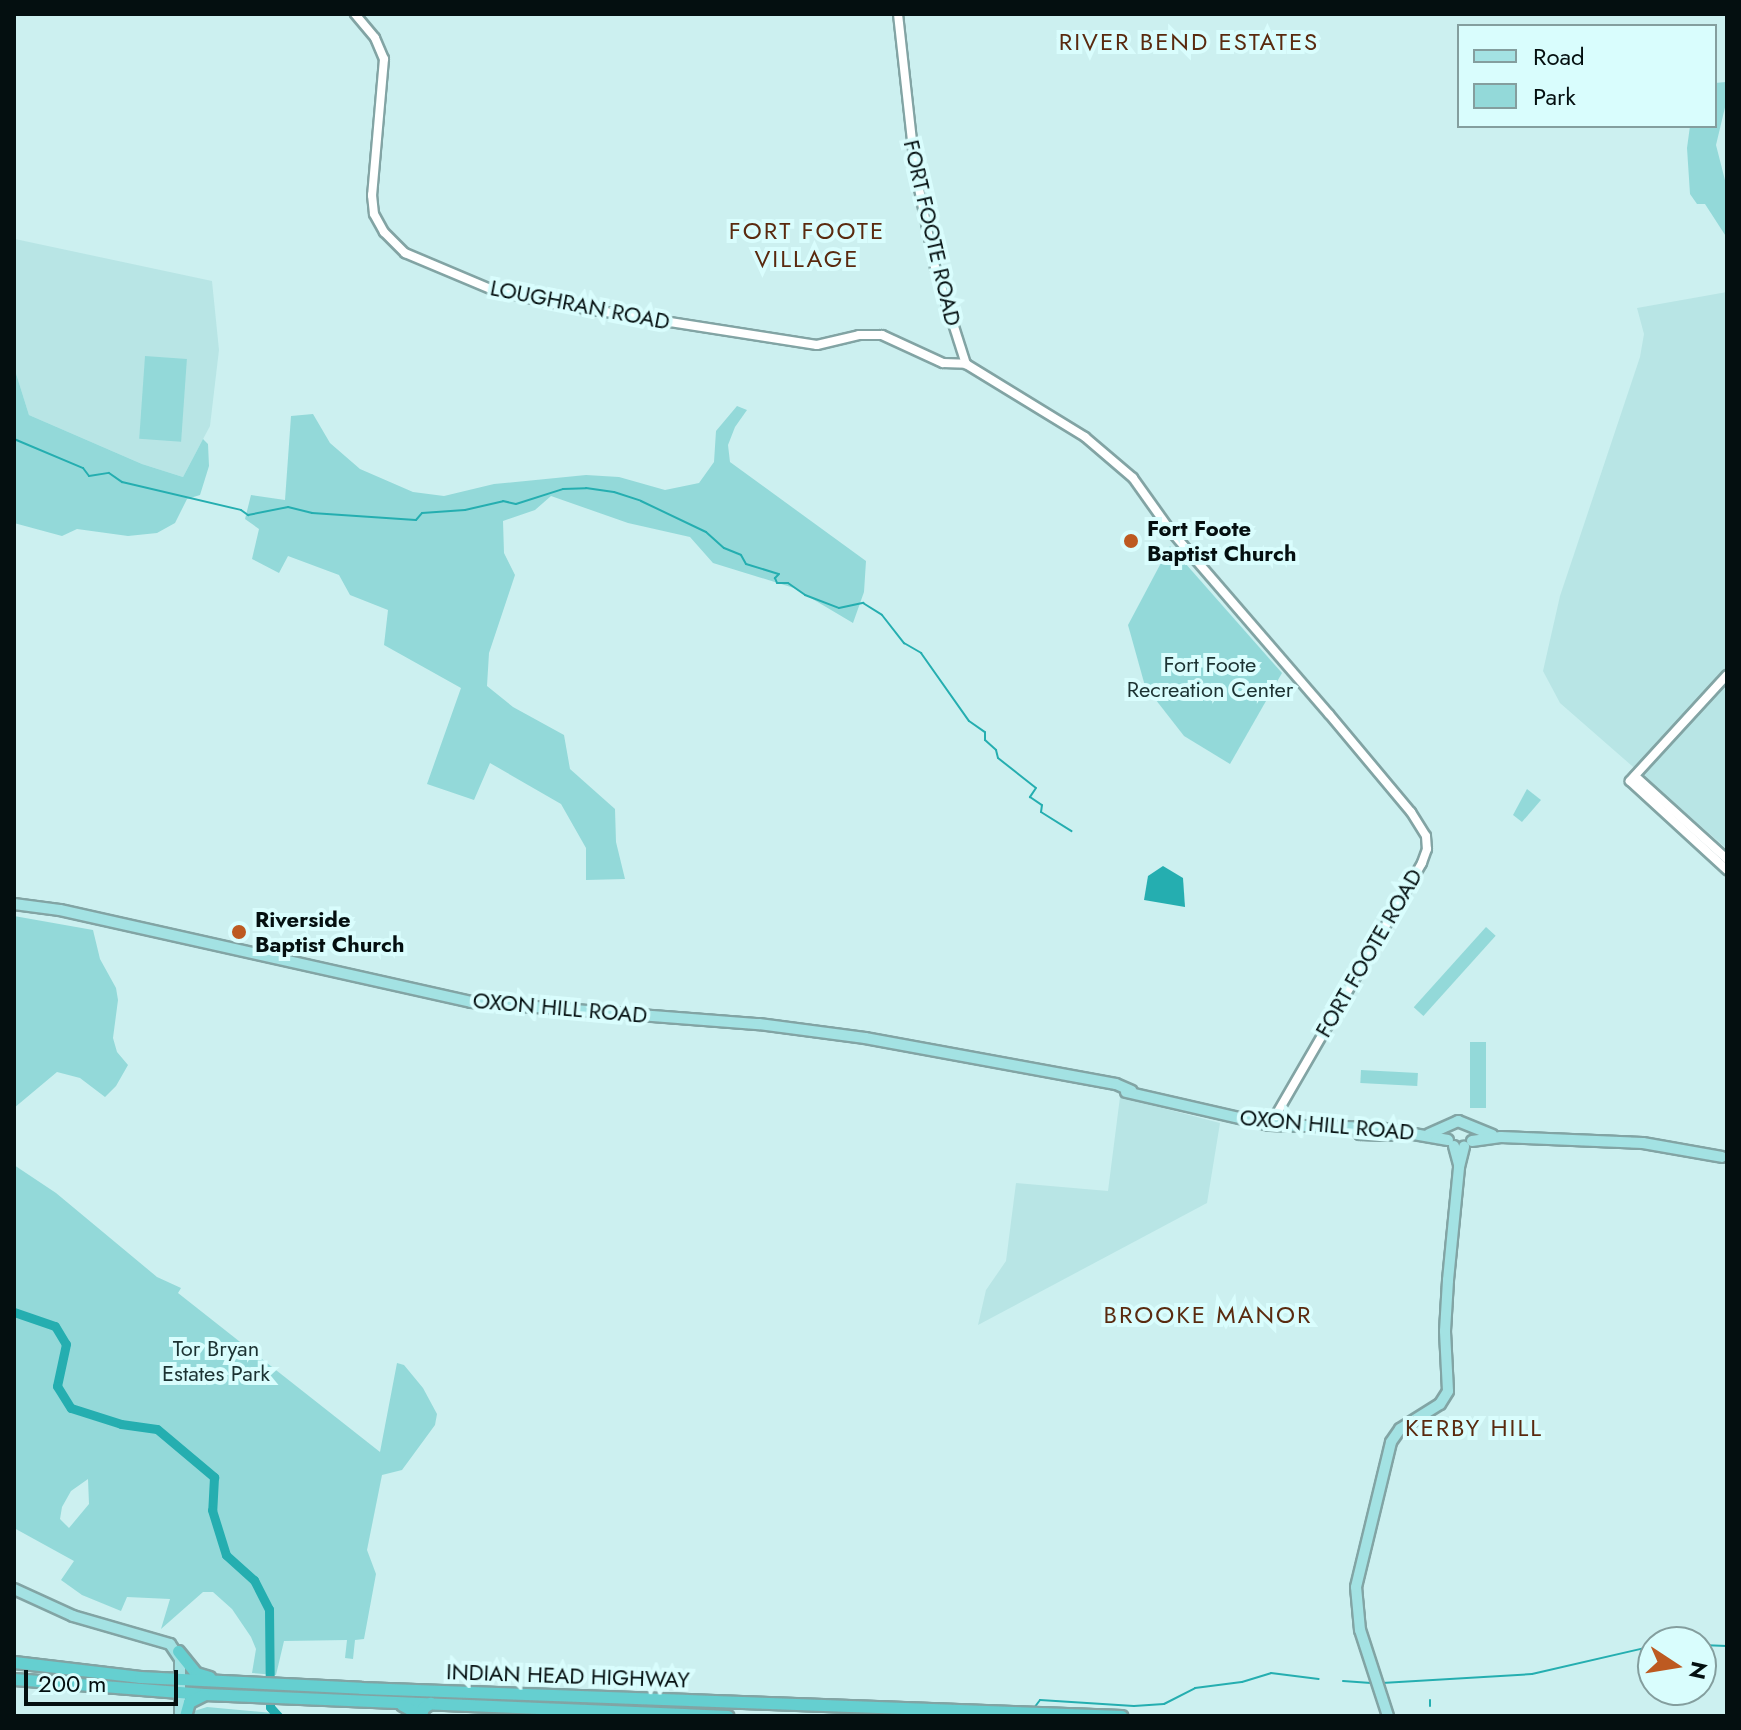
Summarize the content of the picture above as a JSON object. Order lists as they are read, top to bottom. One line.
{"streets":{"highway":["INDIAN HEAD HIGHWAY"],"main road":["OXON HILL ROAD"],"street":["FORT FOOTE ROAD","LOUGHRAN ROAD"]},"crossings":[["FORT FOOTE ROAD","LOUGHRAN ROAD"],["FORT FOOTE ROAD","OXON HILL ROAD"]],"districts":["RIVER BEND ESTATES","FORT FOOTE VILLAGE","BROOKE MANOR","KERBY HILL"],"parks":["Fort Foote Recreation Center","Tor Bryan Estates Park"],"places":["Fort Foote Baptist Church","Riverside Baptist Church"],"legend":["Road","Park"],"scale_bar":"200 m","north":"right"}
